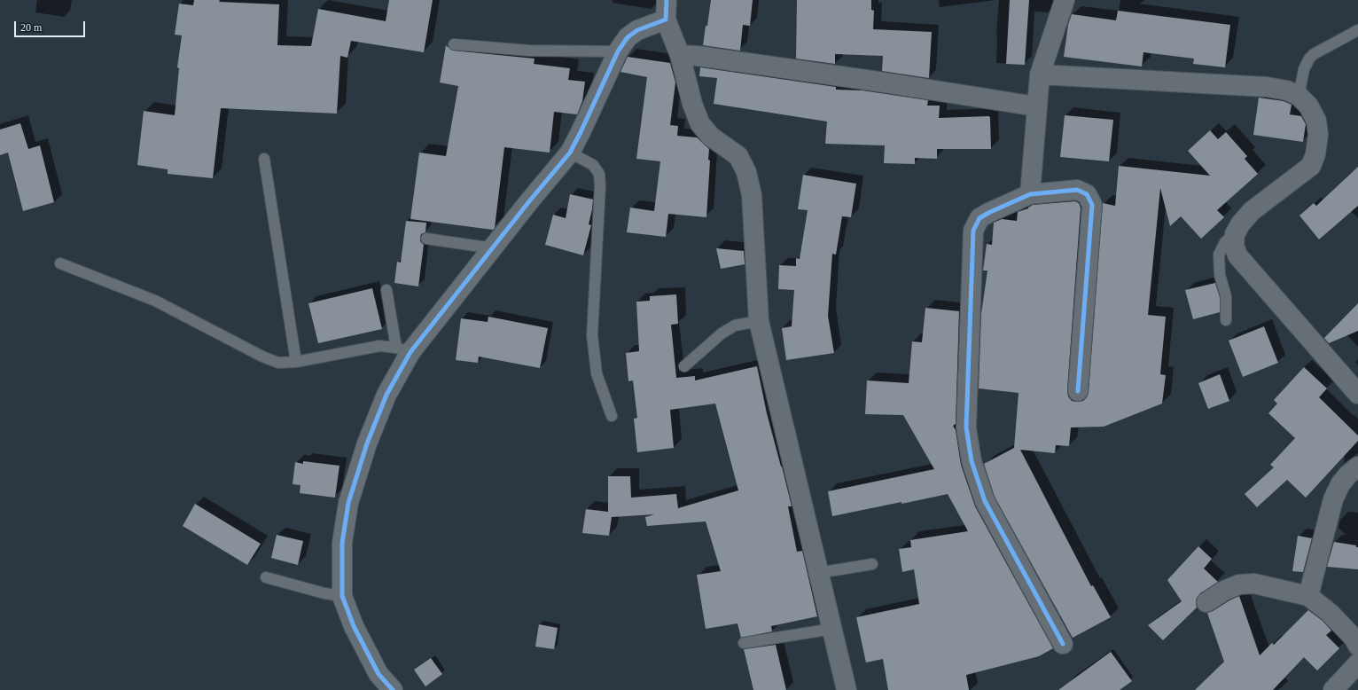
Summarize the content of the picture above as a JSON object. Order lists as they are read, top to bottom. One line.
{"scale_bar":"20 m"}
